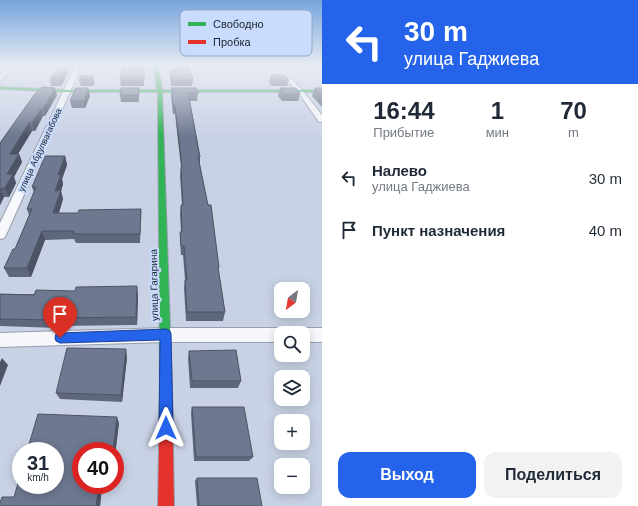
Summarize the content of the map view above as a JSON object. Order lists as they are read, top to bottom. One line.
{"streets":{"street":["улица Абдулвагабова","улица Гагарина"]},"legend":["Свободно","Пробка"],"north":"bottom left","page":{"turn":["30 m","улица Гаджиева"],"eta":["16:44","Прибытие","1","мин","70","m"],"list":[{"name":"Налево","note":"улица Гаджиева","value":"30 m"},{"name":"Пункт назначения","value":"40 m"}],"map_buttons":["+","−"],"speed":"31 km/h","limit":"40","buttons":["Выход","Поделиться"]}}
